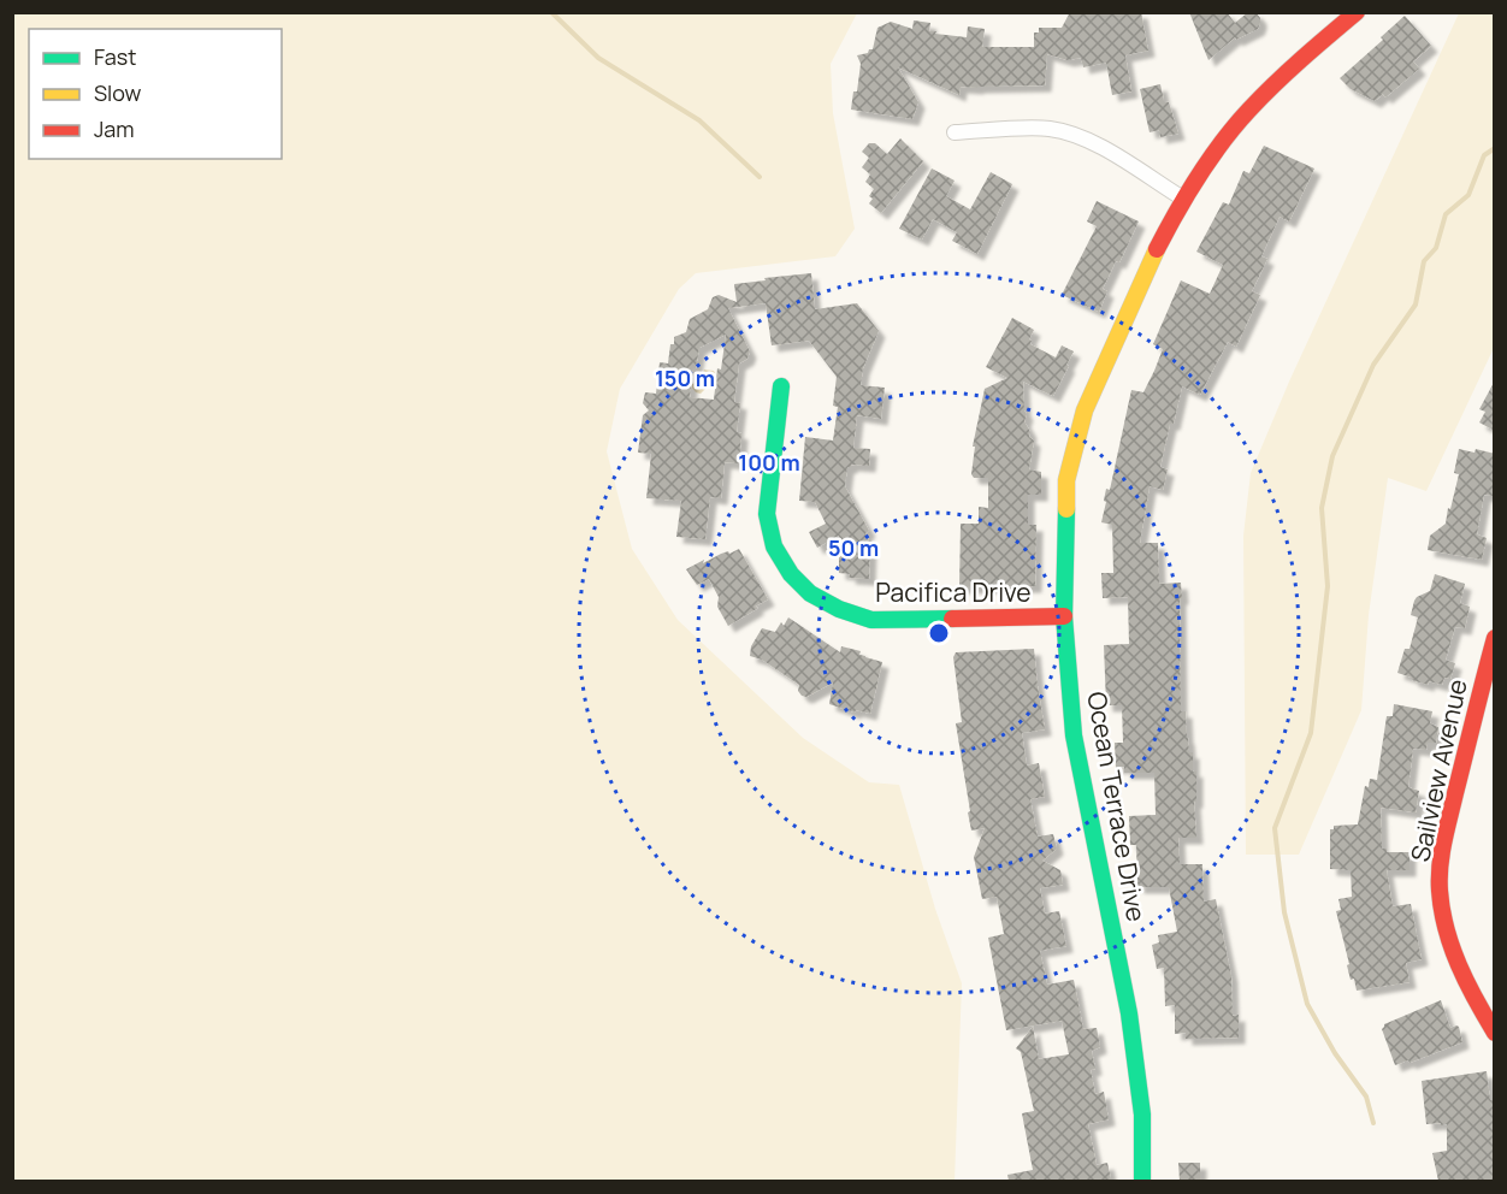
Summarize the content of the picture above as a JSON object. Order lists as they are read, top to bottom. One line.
{"streets":{"street":["Pacifica Drive","Sailview Avenue","Ocean Terrace Drive"]},"crossings":[["Pacifica Drive","Ocean Terrace Drive"]],"legend":["Fast","Slow","Jam"],"rings":["150 m","100 m","50 m"]}
